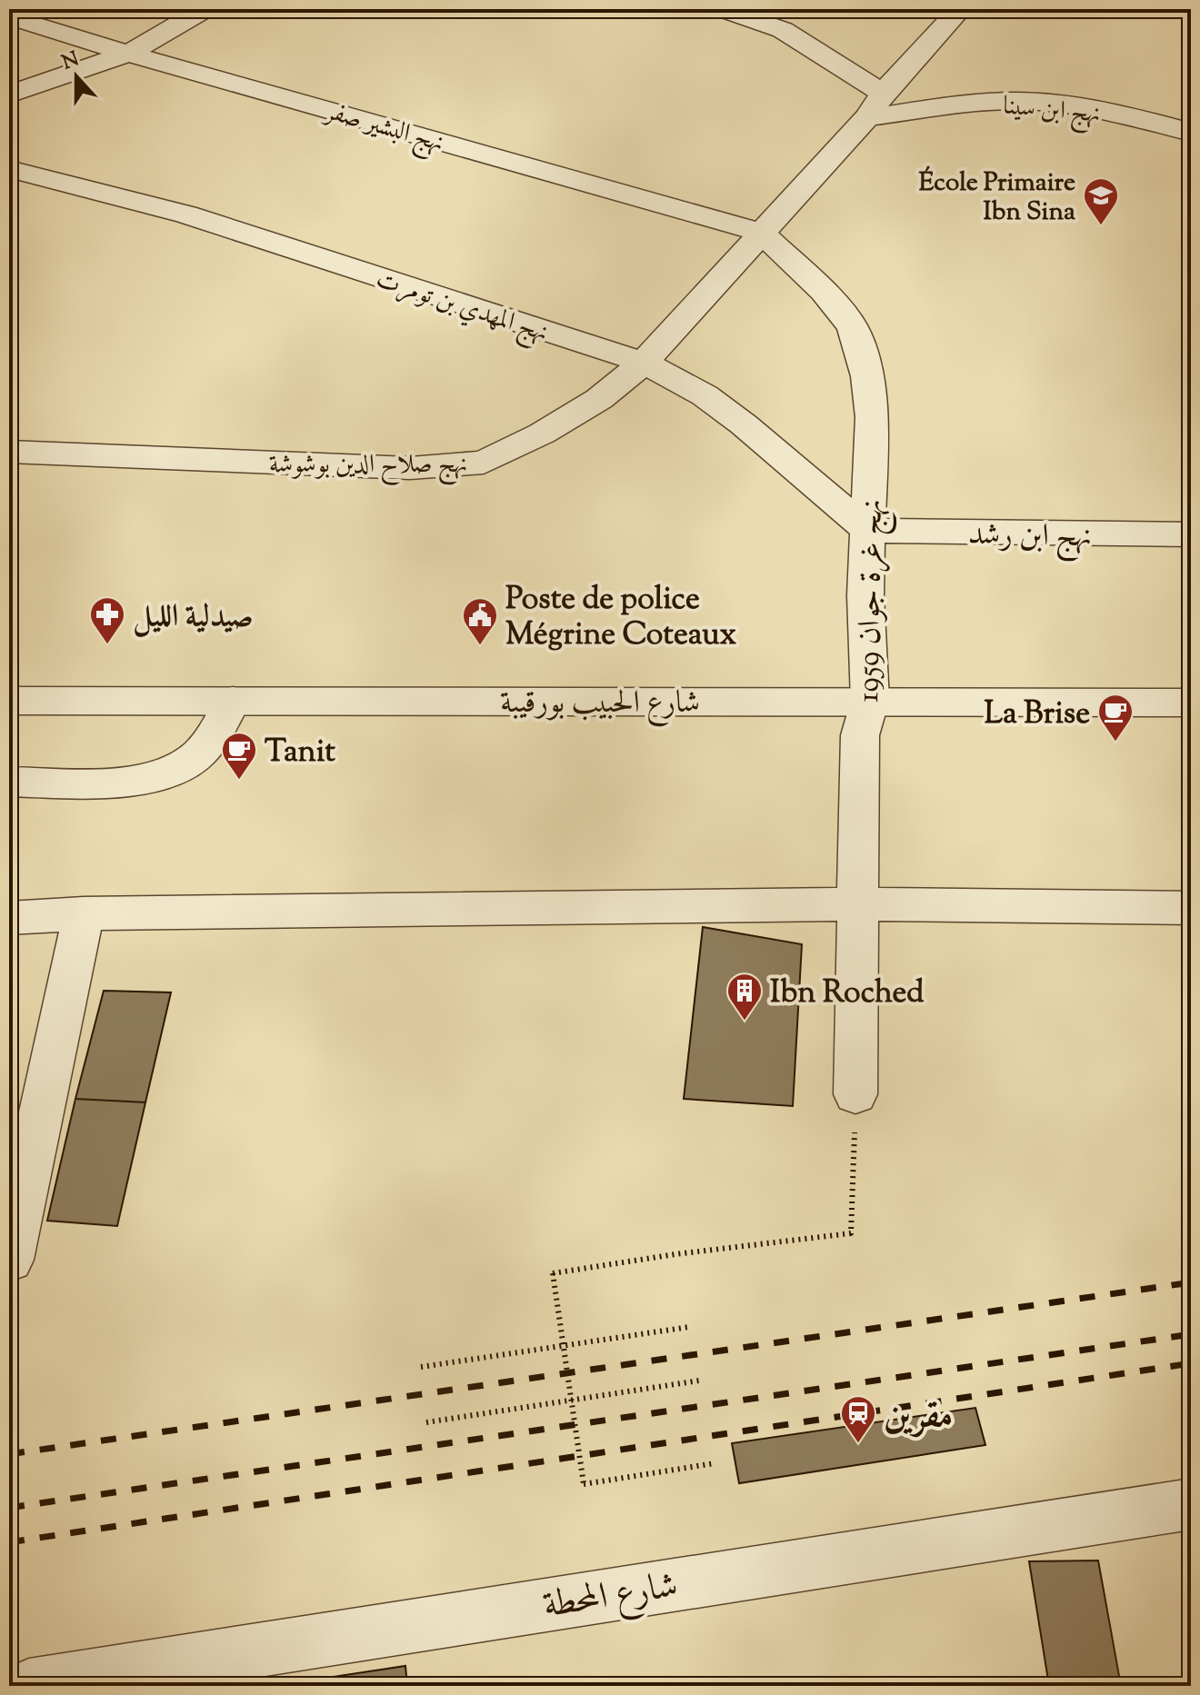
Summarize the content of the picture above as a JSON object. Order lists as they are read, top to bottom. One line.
{"streets":{"street":["نهج ابن سينا","نهج البشير صفر","نهج المهدي بن تومرت","نهج صلاح الدين بوشوشة","نهج ابن رشد","نهج غرة جوان 1959","شارع الحبيب بورقيبة","شارع المحطة"]},"crossings":[["نهج ابن سينا","نهج صلاح الدين بوشوشة"],["نهج البشير صفر","نهج صلاح الدين بوشوشة"],["نهج البشير صفر","نهج غرة جوان 1959"],["نهج المهدي بن تومرت","نهج صلاح الدين بوشوشة"],["نهج المهدي بن تومرت","نهج ابن رشد"],["نهج المهدي بن تومرت","نهج غرة جوان 1959"],["نهج صلاح الدين بوشوشة","نهج غرة جوان 1959"],["نهج ابن رشد","نهج غرة جوان 1959"],["نهج غرة جوان 1959","شارع الحبيب بورقيبة"]],"places":{"school or university":["École Primaire Ibn Sina"],"pharmacy":["صيدلية الليل"],"public building":["Poste de police Mégrine Coteaux"],"cafe":["La Brise","Tanit"],"building":["Ibn Roched"],"station":["مقرين"]},"north":"top"}
